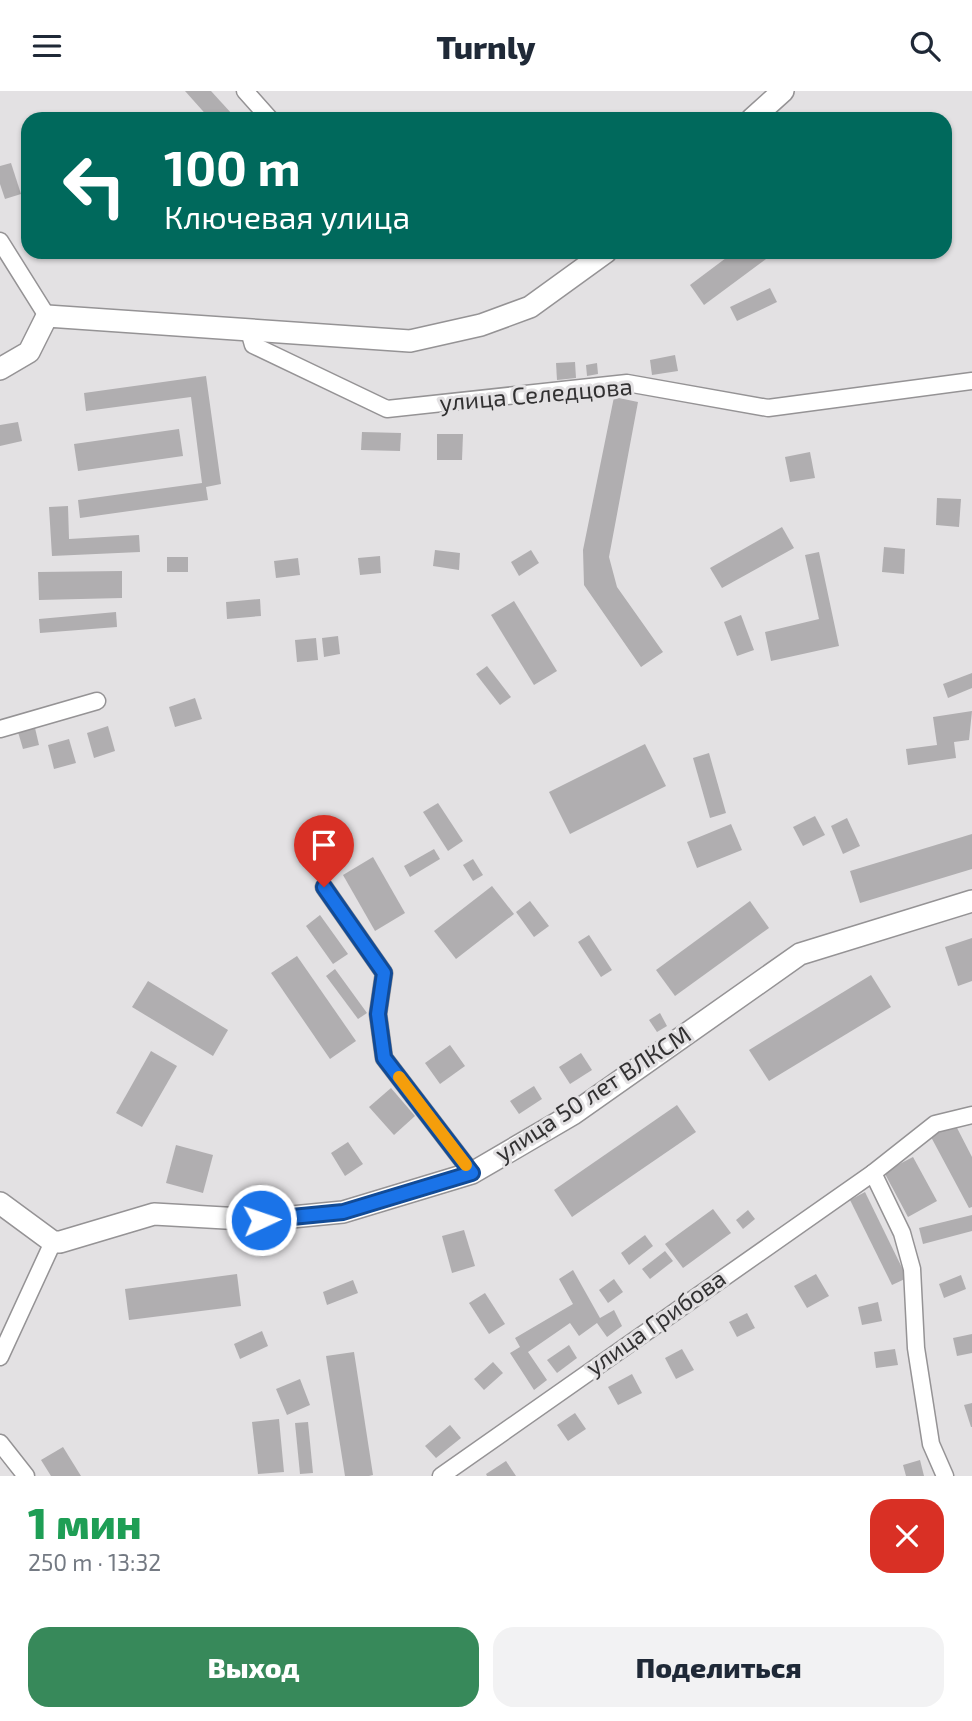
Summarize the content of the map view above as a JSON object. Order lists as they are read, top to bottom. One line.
{"streets":{"street":["улица Селедцова","улица 50 лет ВЛКСМ","улица Грибова"]},"page":{"header":"Turnly","turn":["100 m","Ключевая улица"],"heading":["1 мин","250 m · 13:32"],"buttons":["Выход","Поделиться"]}}
